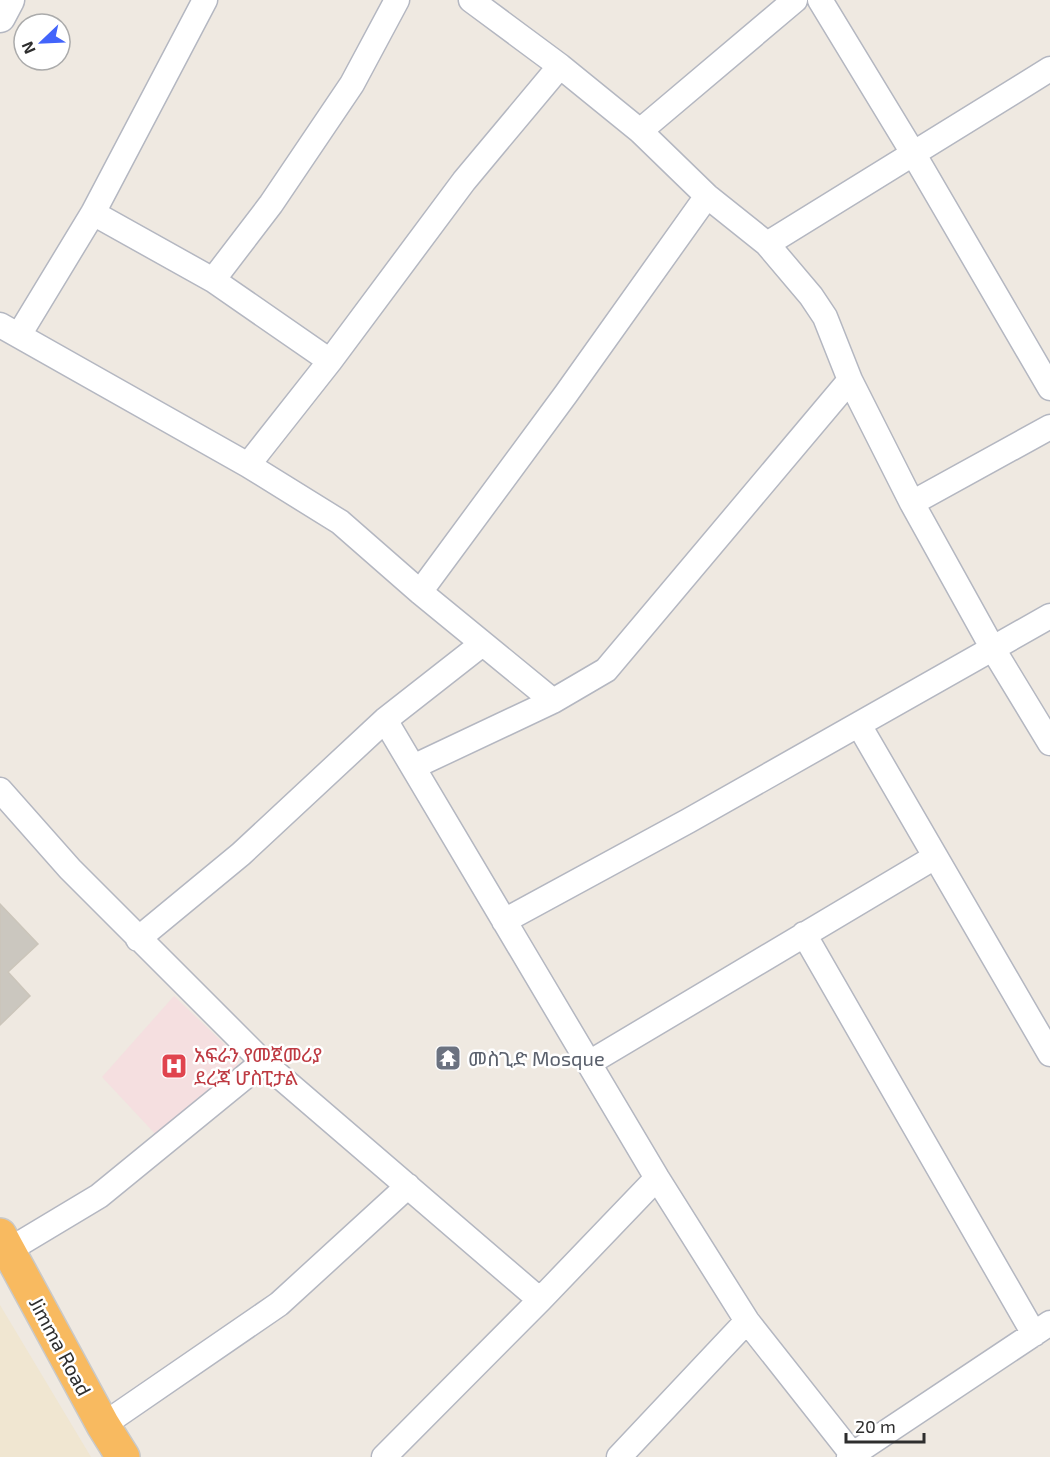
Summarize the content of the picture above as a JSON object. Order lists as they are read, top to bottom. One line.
{"streets":{"highway":["Jimma Road"]},"places":{"temple":["መስጊድ Mosque"],"hospital":["አፍራን የመጀመሪያ ደረጃ ሆስፒታል"]},"scale_bar":"20 m","north":"bottom left"}
